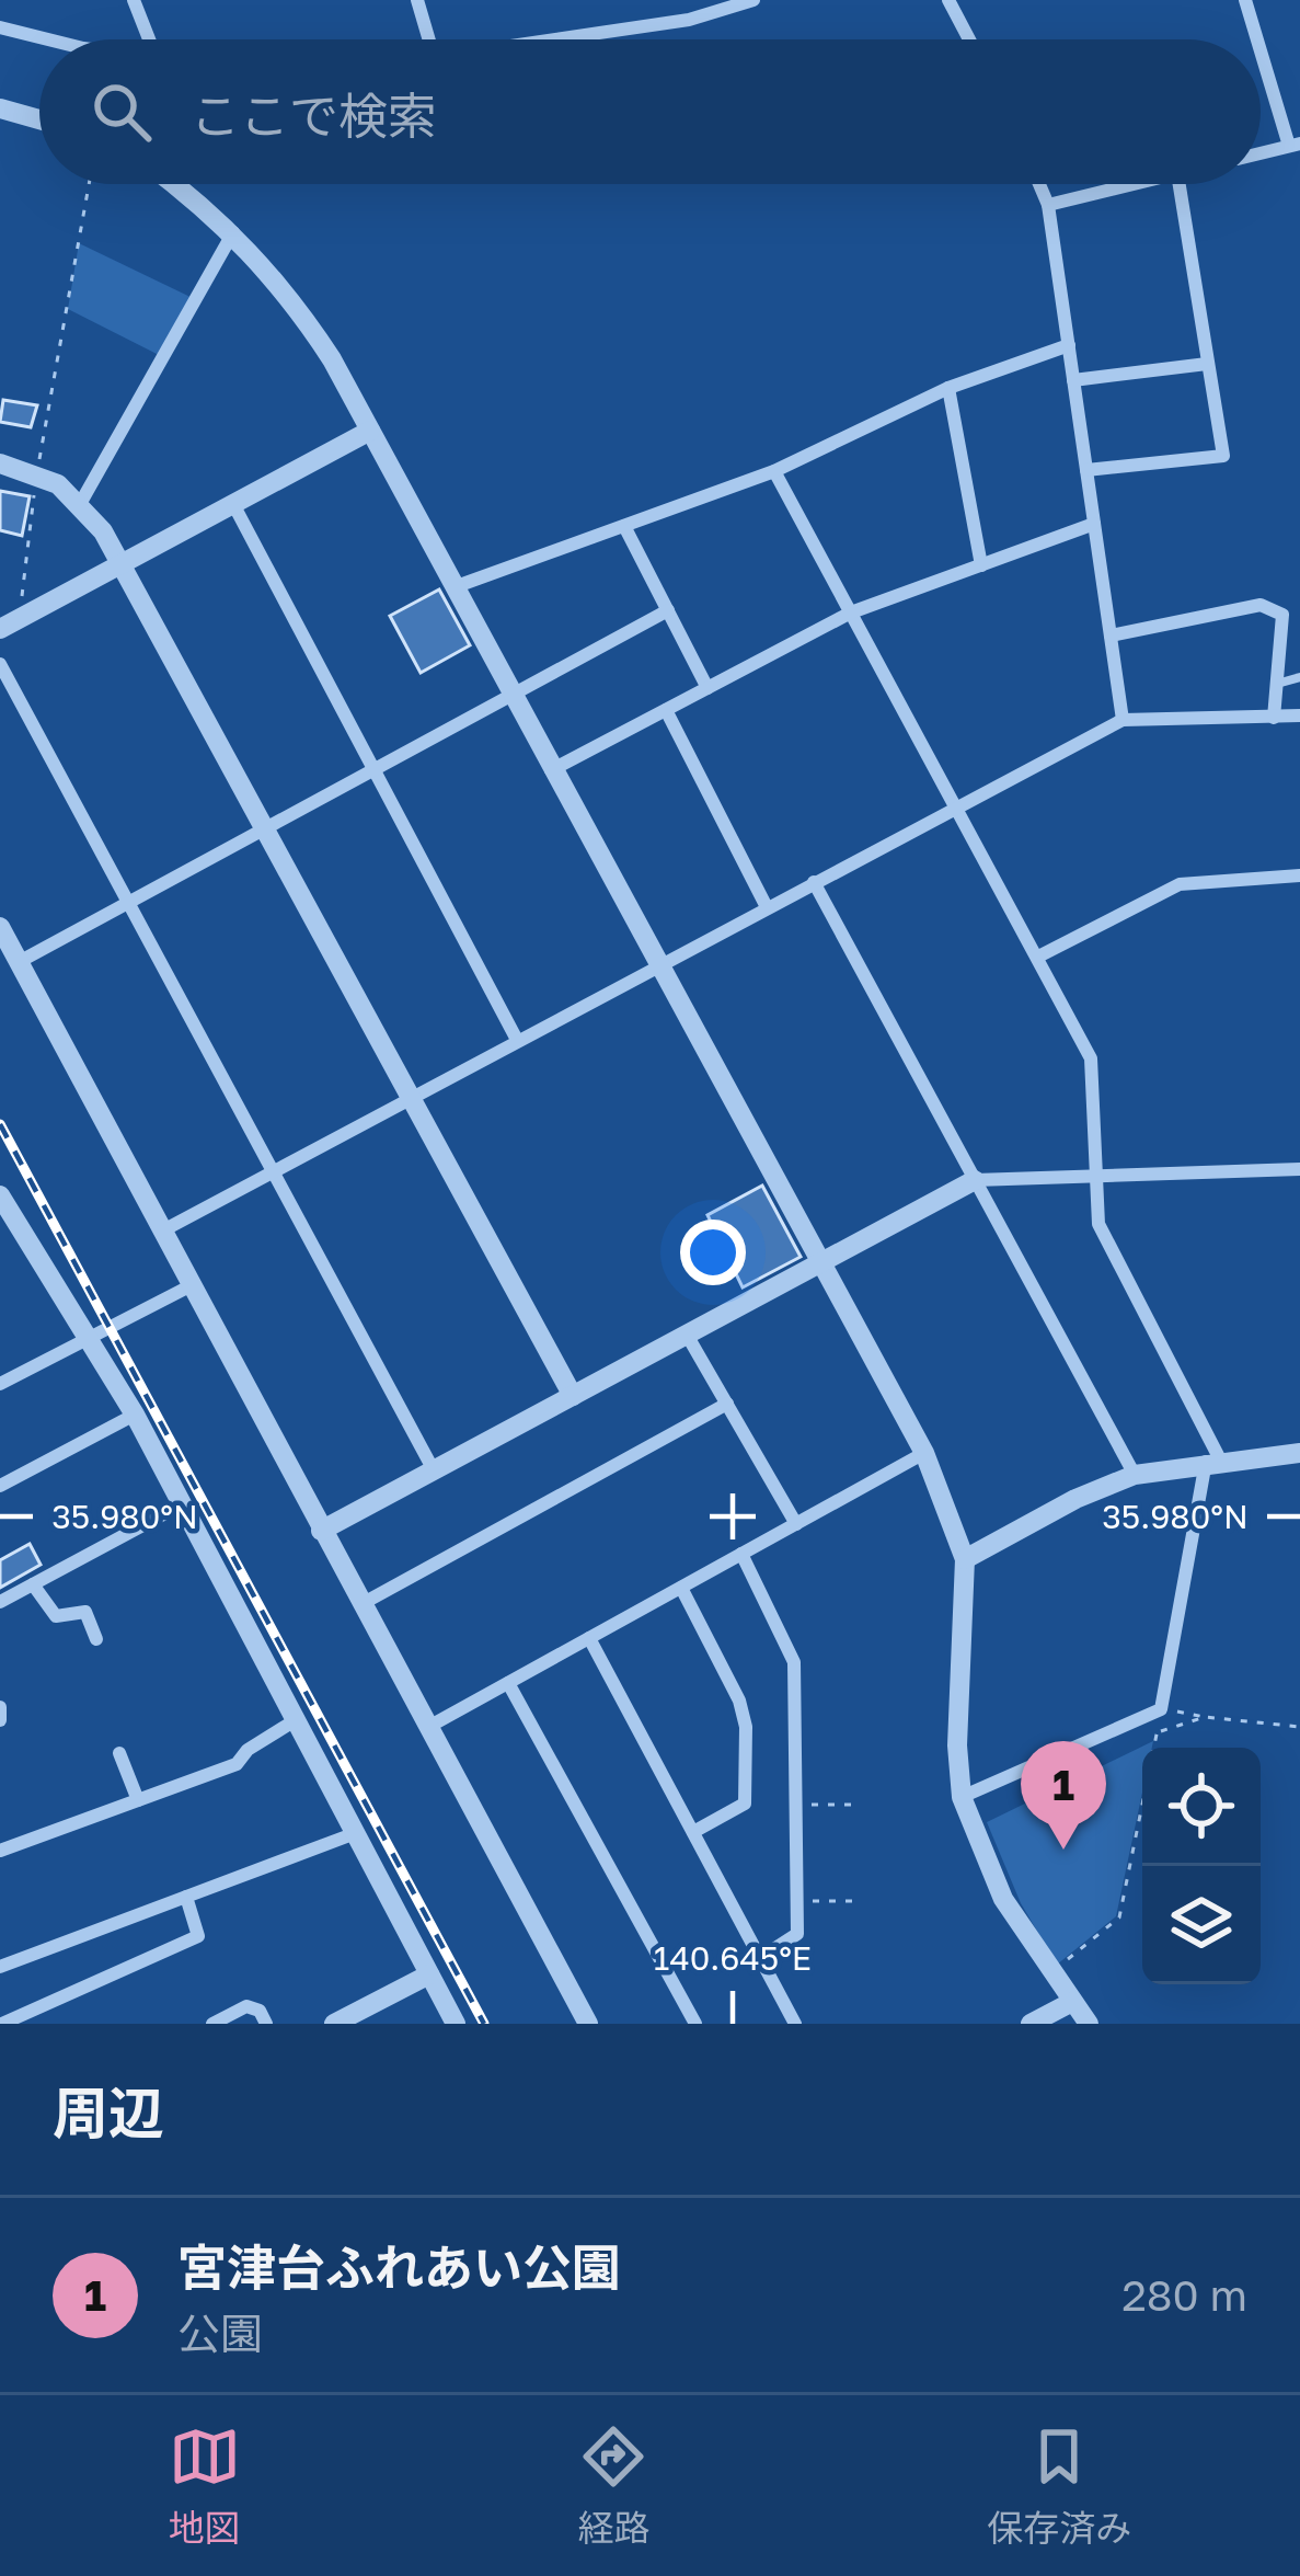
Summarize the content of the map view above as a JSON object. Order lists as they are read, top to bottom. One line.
{"page":{"search":"ここで検索","pins":"1","heading":"周辺","list":[{"mark":"1","name":"宮津台ふれあい公園","note":"公園","value":"280 m"}],"nav":["地図","経路","保存済み"]},"coordinates":["35.980°N","140.645°E"]}
